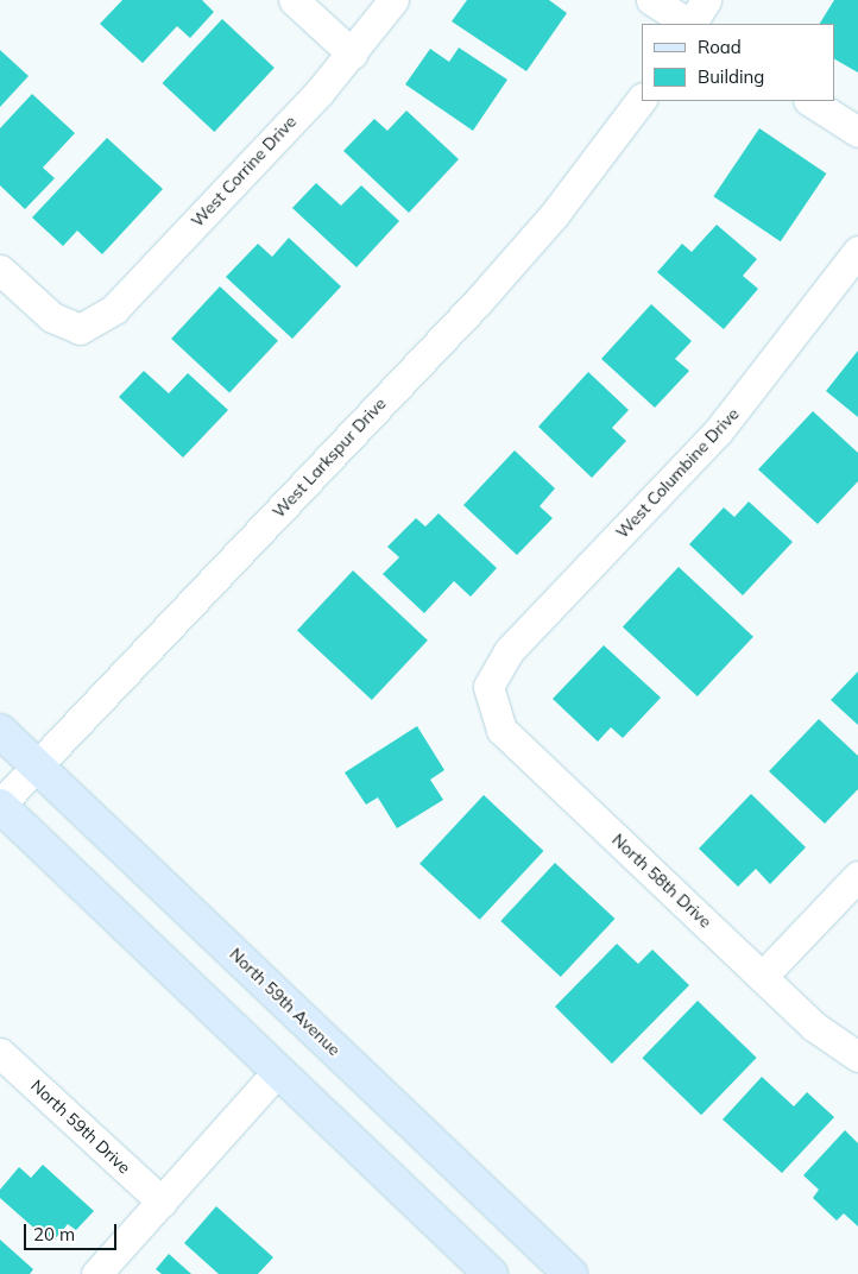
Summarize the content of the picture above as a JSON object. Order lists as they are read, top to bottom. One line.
{"streets":{"main road":["North 59th Avenue"],"street":["West Corrine Drive","West Larkspur Drive","West Columbine Drive","North 58th Drive","North 59th Drive"]},"crossings":[["West Larkspur Drive","North 59th Avenue"],["West Columbine Drive","North 58th Drive"]],"legend":["Road","Building"],"scale_bar":"20 m"}
